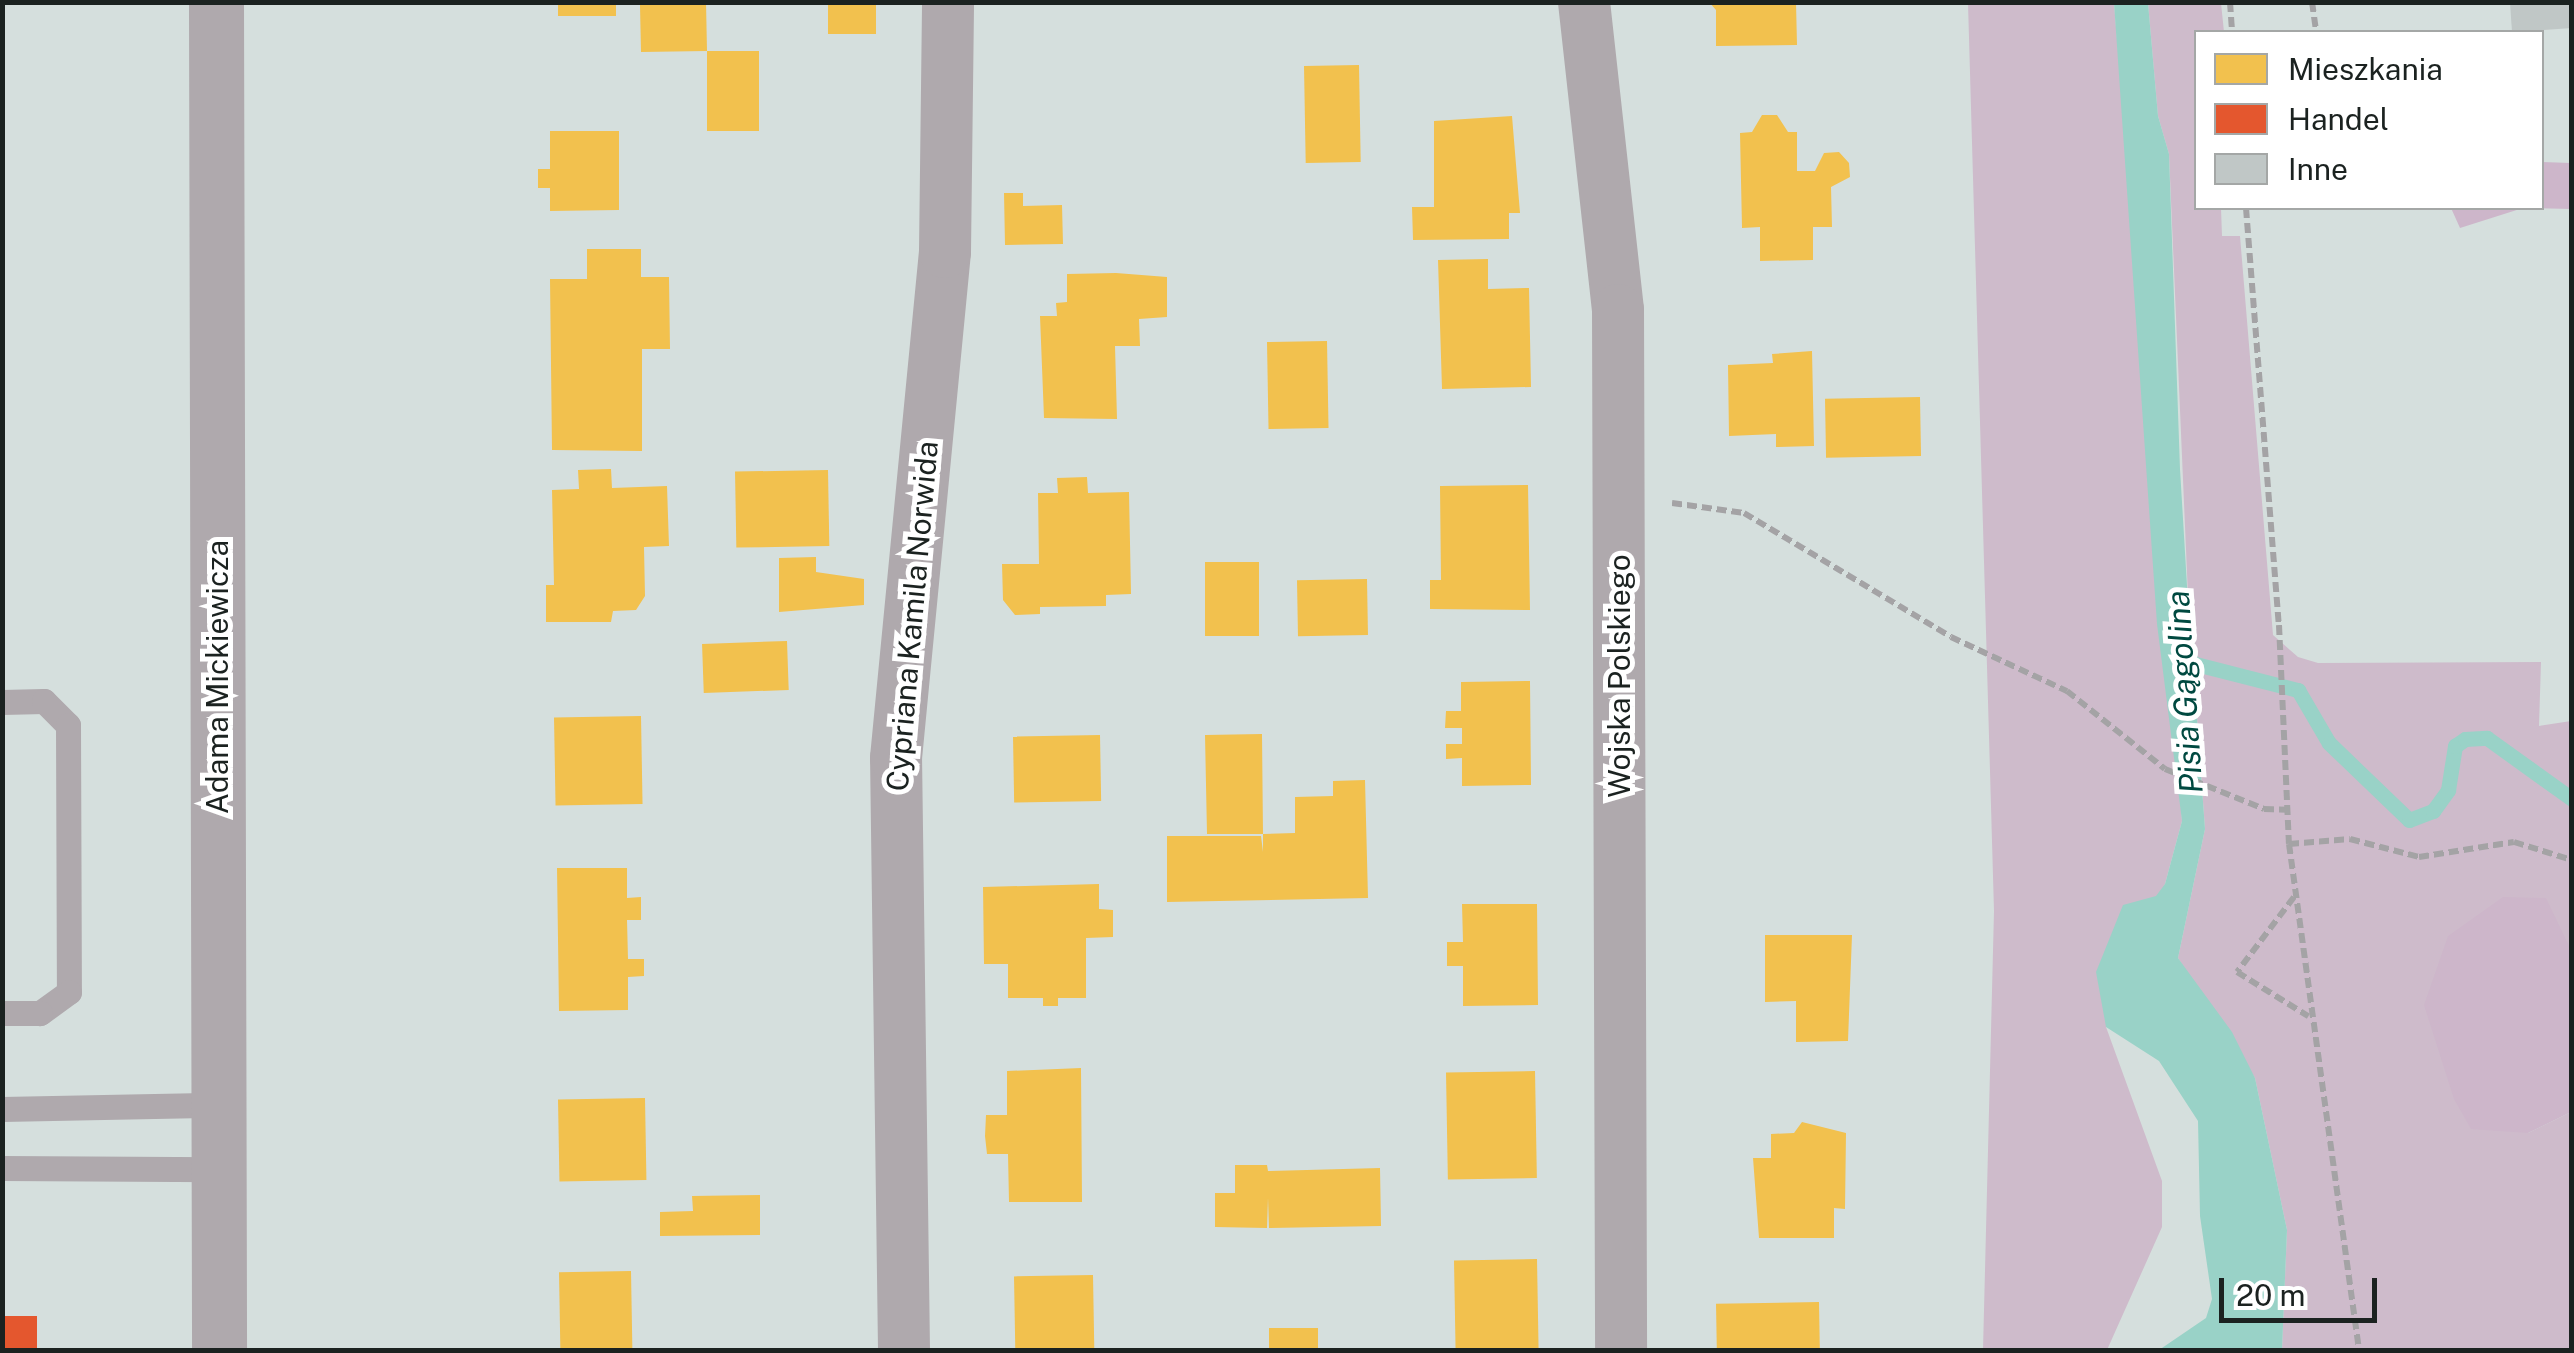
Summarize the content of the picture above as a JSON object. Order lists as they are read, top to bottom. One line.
{"streets":{"street":["Cypriana Kamila Norwida","Wojska Polskiego","Adama Mickiewicza"]},"water":["Pisia Gągolina"],"legend":["Mieszkania","Handel","Inne"],"scale_bar":"20 m"}
